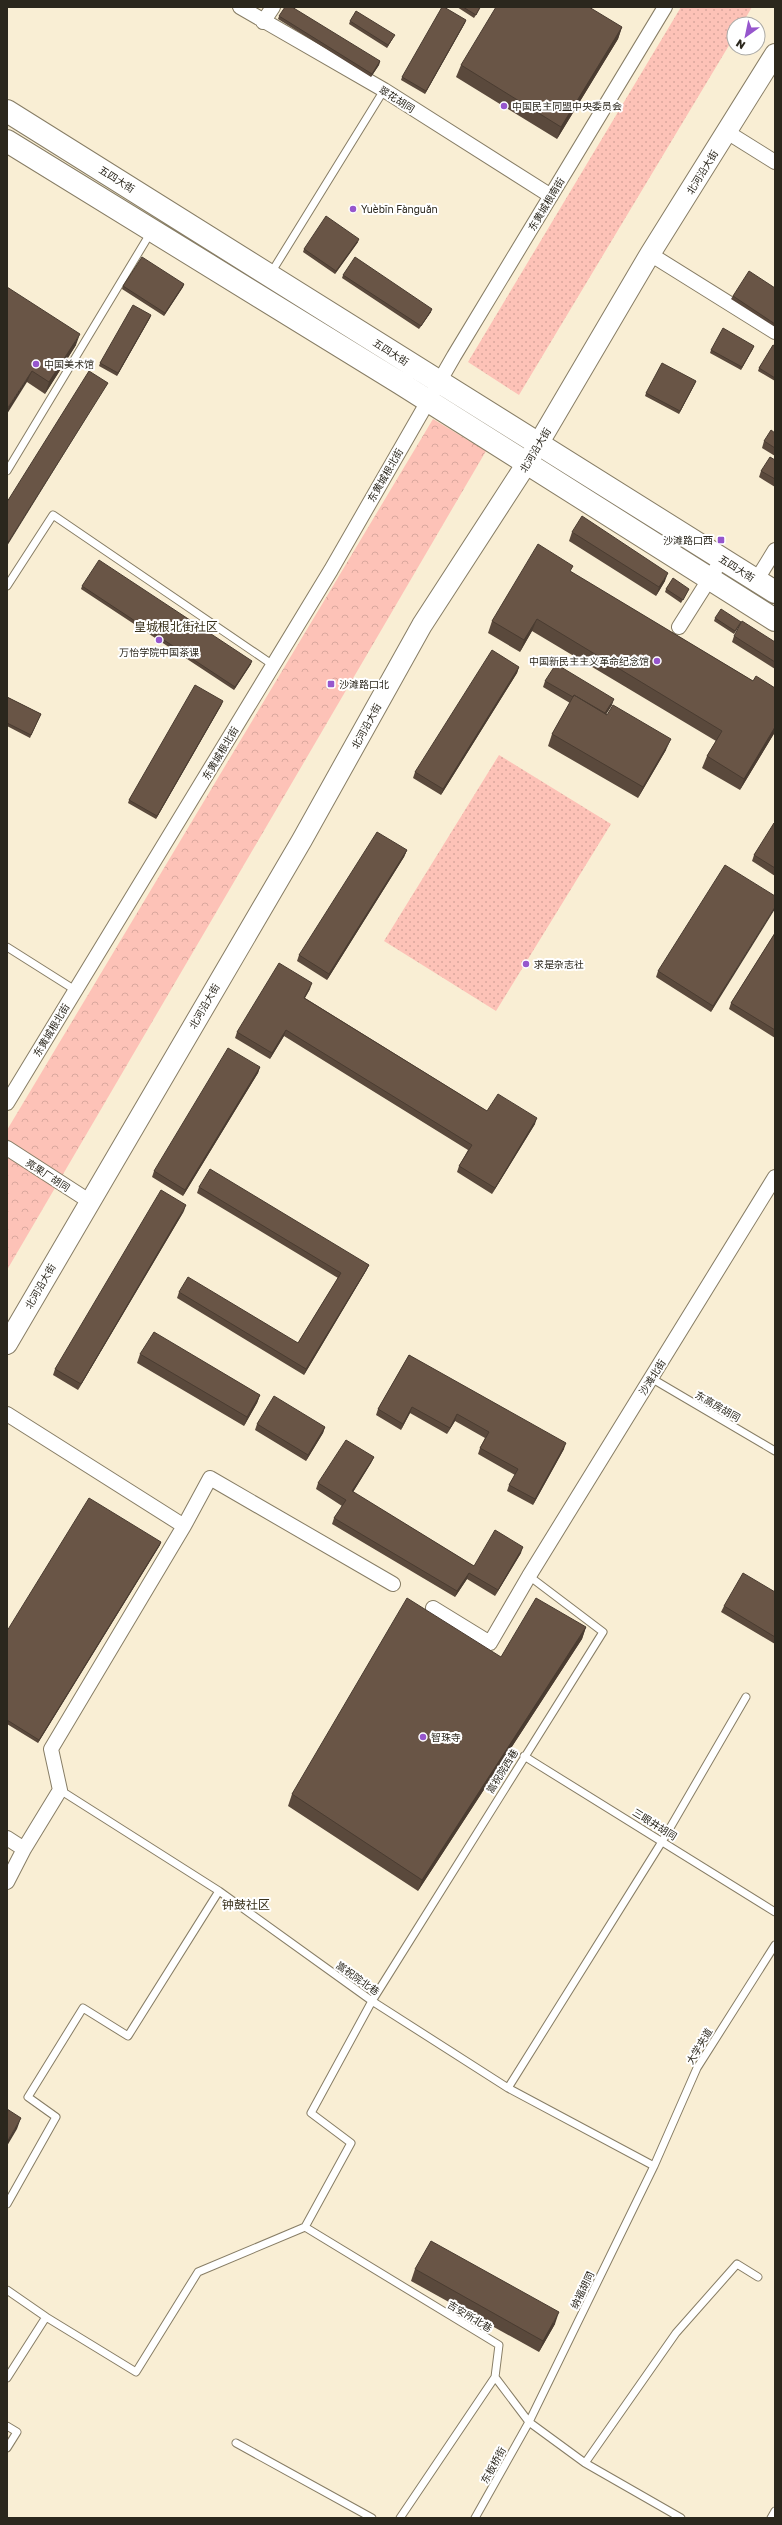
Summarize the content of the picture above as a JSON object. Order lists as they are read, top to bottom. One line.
{"streets":{"main road":["北河沿大街","五四大街"],"street":["翠花胡同","东黄城根南街","东黄城根北街","亮果厂胡同","沙滩北街"],"lane":["东高房胡同","嵩祝院西巷","三眼井胡同","嵩祝院北巷","大学夹道","纳福胡同","吉安所北巷","东板桥街"]},"crossings":[["翠花胡同","东黄城根南街"],["北河沿大街","五四大街"],["北河沿大街","亮果厂胡同"],["五四大街","东黄城根南街"],["五四大街","东黄城根北街"],["东黄城根南街","东黄城根北街"],["沙滩北街","东高房胡同"],["沙滩北街","嵩祝院西巷"],["嵩祝院西巷","三眼井胡同"],["嵩祝院西巷","嵩祝院北巷"],["嵩祝院西巷","吉安所北巷"],["嵩祝院北巷","大学夹道"],["嵩祝院北巷","纳福胡同"],["大学夹道","纳福胡同"],["纳福胡同","东板桥街"]],"districts":["皇城根北街社区","钟鼓社区"],"places":{"other":["中国民主同盟中央委员会","Yuèbīn Fànguǎn","中国美术馆","万怡学院中国茶课","中国新民主主义革命纪念馆","求是杂志社","智珠寺"],"transit":["沙滩路口西","沙滩路口北"]},"north":"bottom left"}
